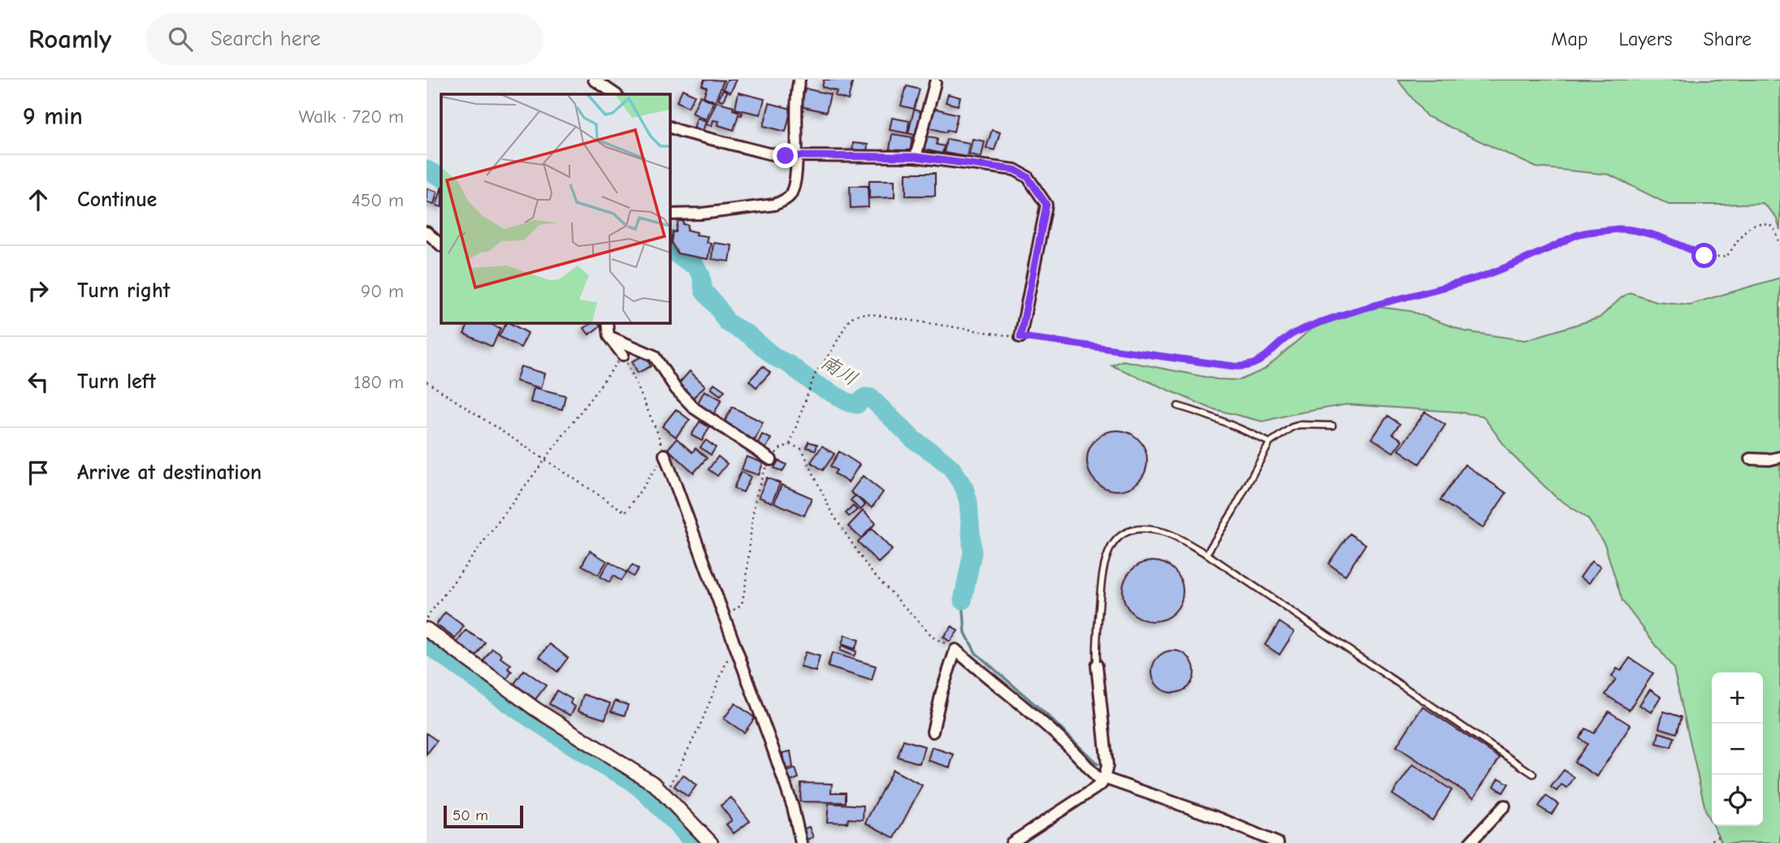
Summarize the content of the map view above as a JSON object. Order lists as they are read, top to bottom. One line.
{"water":["南川"],"scale_bar":"50 m","page":{"header":"Roamly","search":"Search here","nav":["Map","Layers","Share"],"heading":["9 min","Walk · 720 m"],"list":[["Continue","450 m"],["Turn right","90 m"],["Turn left","180 m"],"Arrive at destination"],"map_buttons":["+","−"],"scale":"50 m"}}
